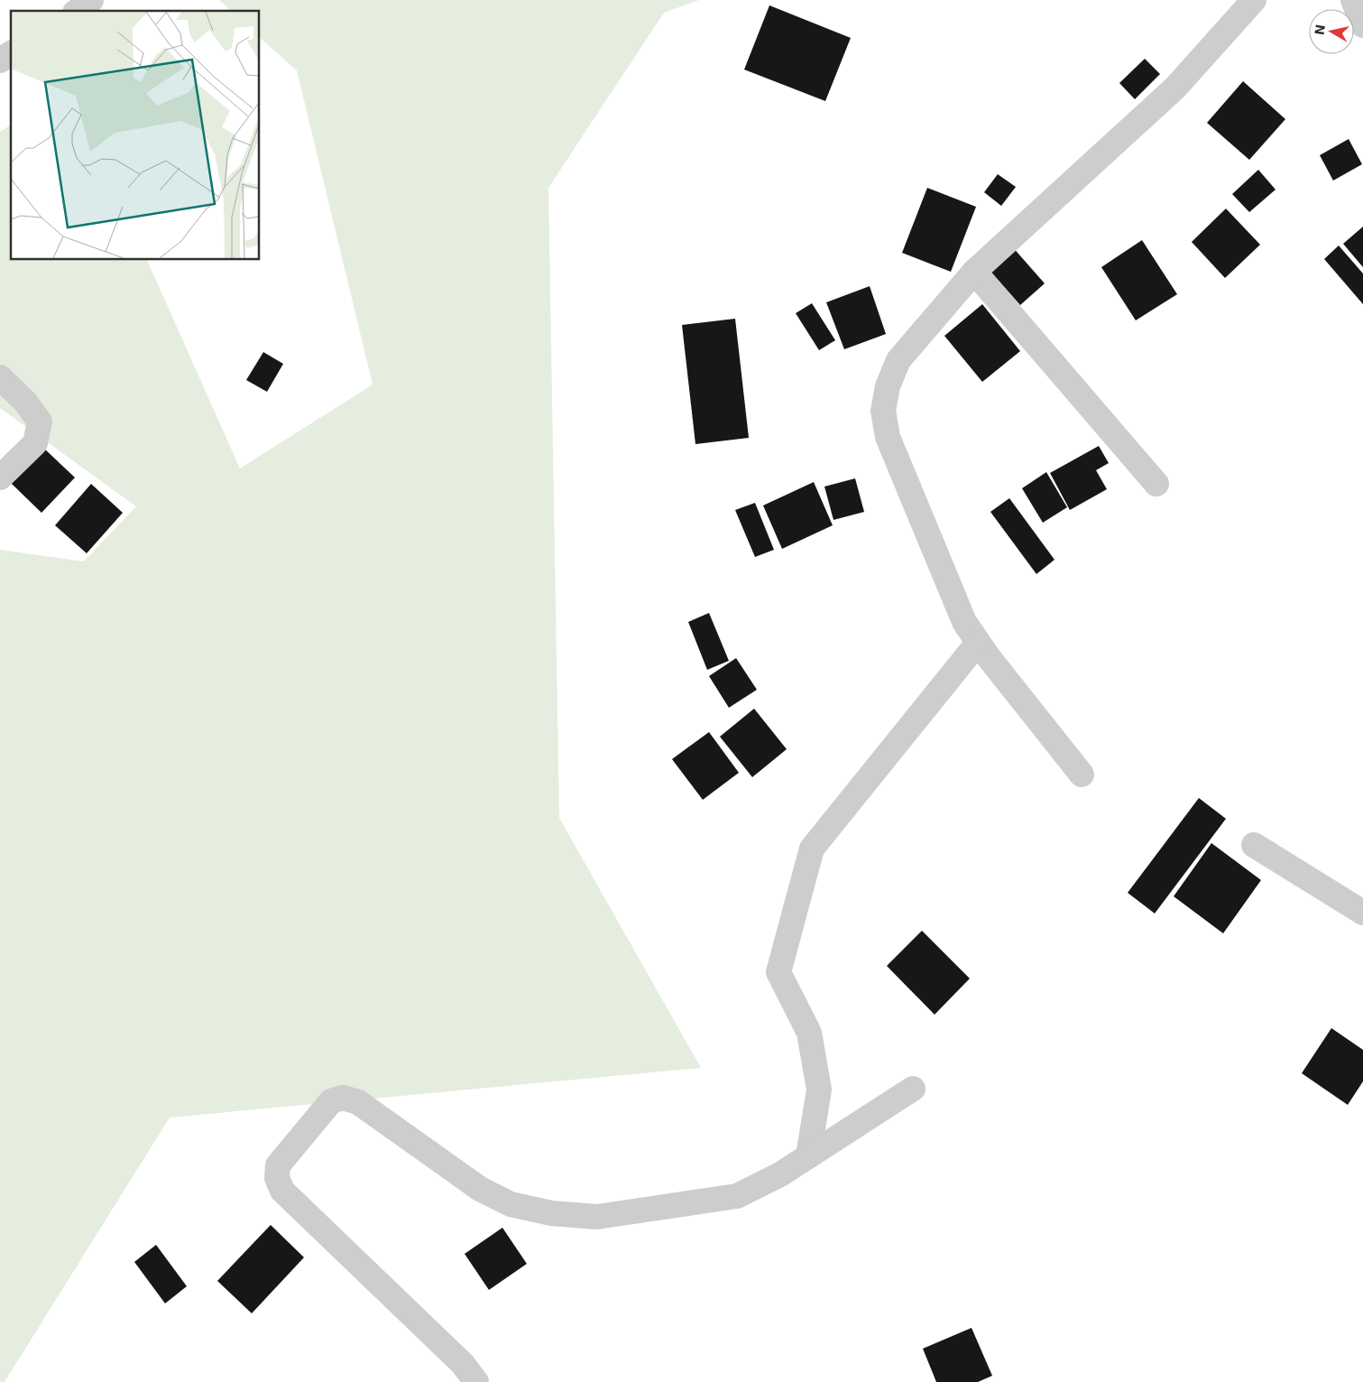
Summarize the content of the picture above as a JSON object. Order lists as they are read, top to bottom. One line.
{"north":"left"}
